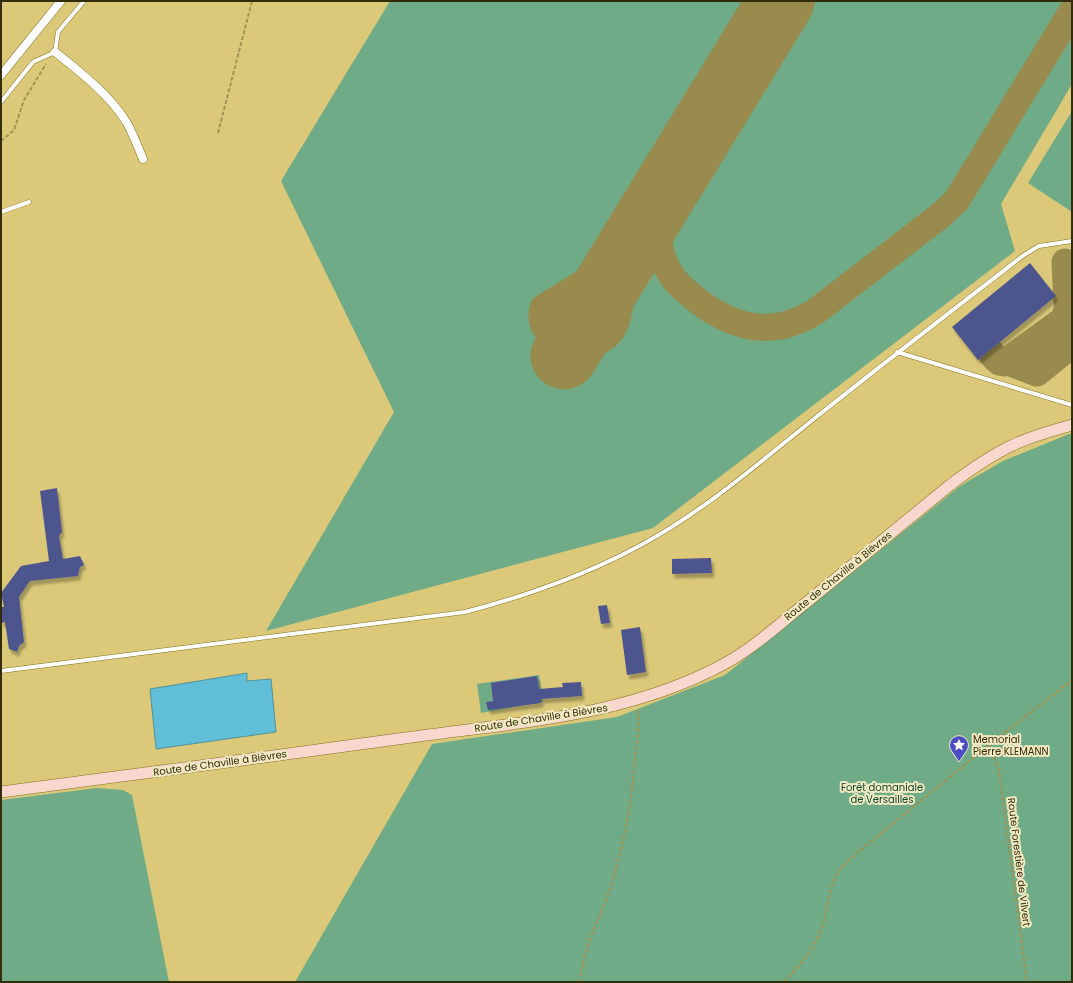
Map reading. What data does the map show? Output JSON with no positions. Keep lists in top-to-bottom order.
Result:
{
  "streets": {
    "main road": ["Route de Chaville à Bièvres"],
    "path": ["Route Forestière de Vilvert"]
  },
  "parks": ["Forêt domaniale de Versailles"],
  "places": {
    "place": ["Memorial Pierre KLEMANN"]
  }
}
